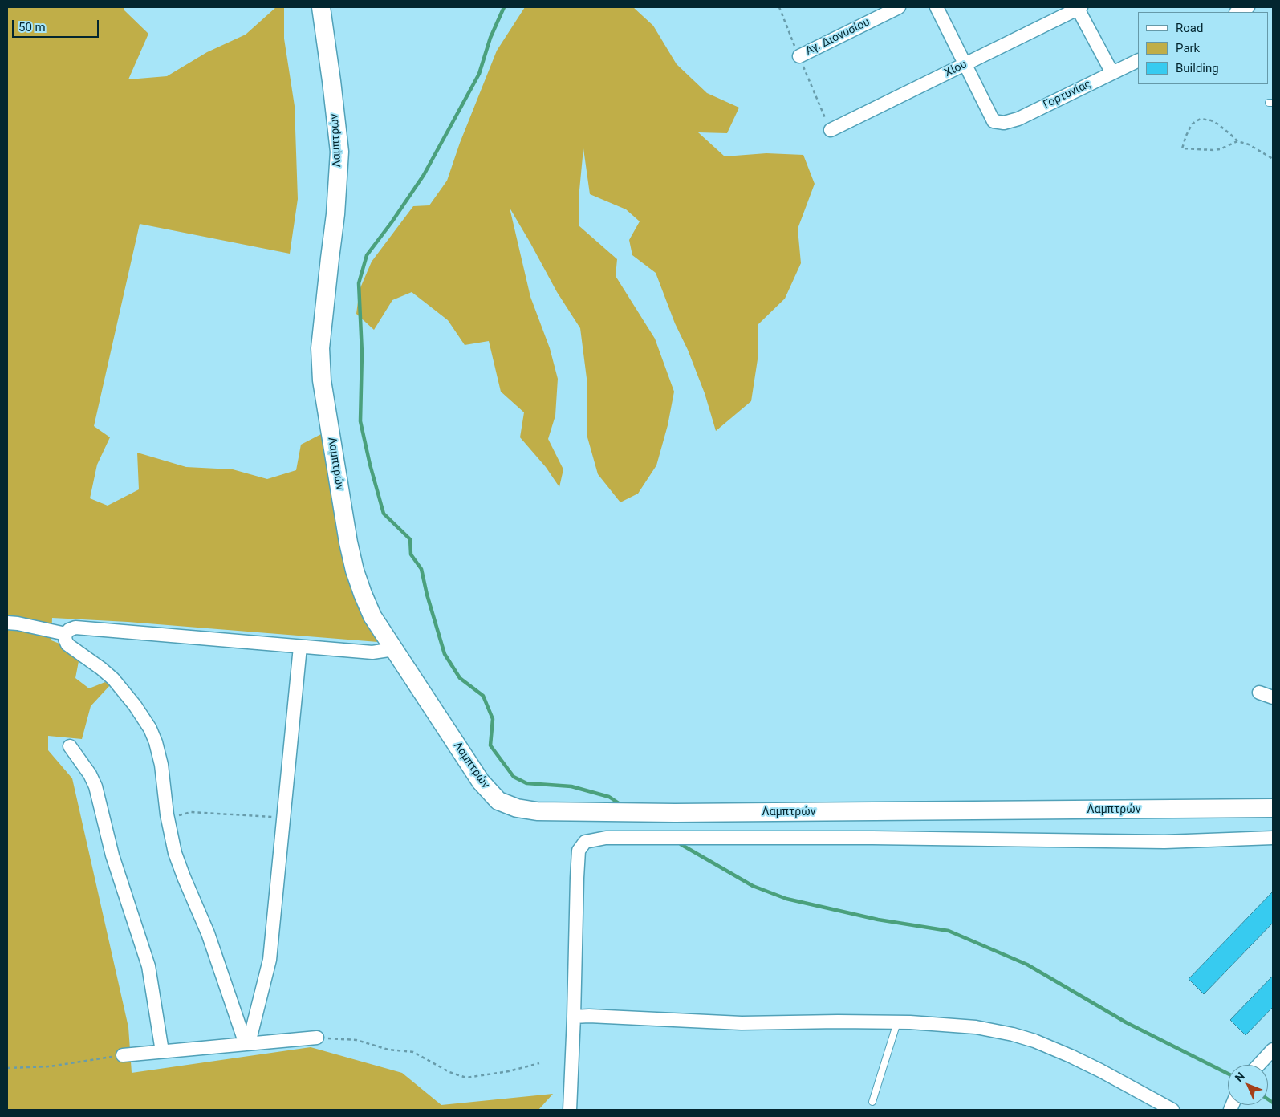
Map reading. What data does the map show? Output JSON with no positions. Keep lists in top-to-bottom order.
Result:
{
  "streets": {
    "street": [
      "Αγ. Διονυσίου",
      "Χίου",
      "Γορτυνίας",
      "Λαμπτρών"
    ]
  },
  "crossings": [
    ["Χίου", "Γορτυνίας"]
  ],
  "legend": ["Road", "Park", "Building"],
  "scale_bar": "50 m",
  "north": "top left"
}
